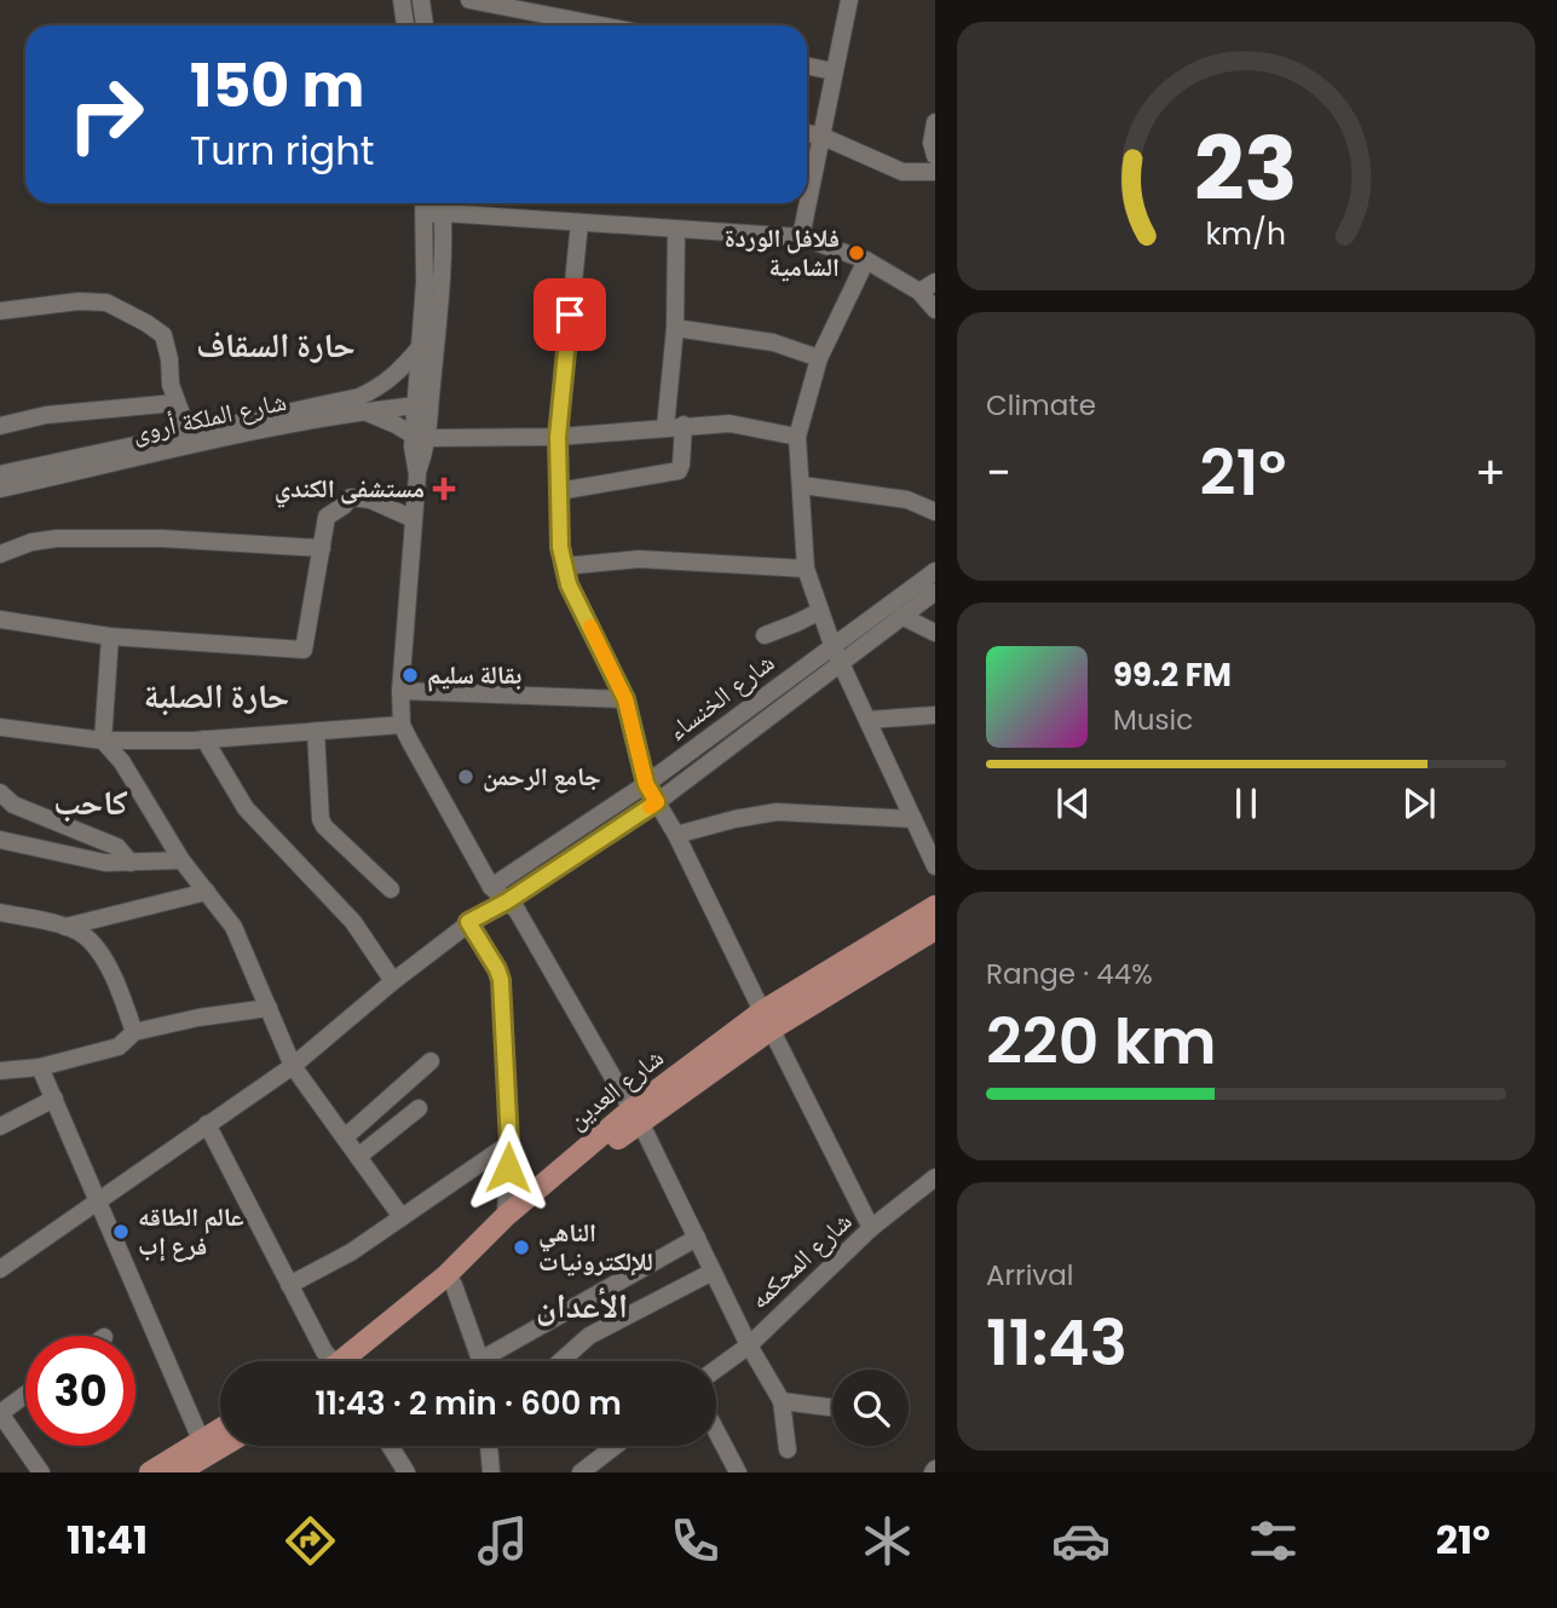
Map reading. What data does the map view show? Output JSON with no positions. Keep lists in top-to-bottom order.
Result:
{
  "streets": {
    "main road": ["شارع العدين"],
    "street": ["شارع الملكة أروى", "شارع الخنساء", "شارع المحكمه"]
  },
  "districts": [
    "حارة السقاف",
    "حارة الصلبة",
    "كاحب",
    "الأعدان"
  ],
  "places": {
    "other": [
      "فلافل الوردة الشامية",
      "بقالة سليم",
      "جامع الرحمن",
      "عالم الطاقه فرع إب",
      "الناهي للإلكترونيات"
    ],
    "health": ["مستشفى الكندي"]
  },
  "page": {
    "turn": ["150 m", "Turn right"],
    "tile": [
      "Climate",
      ["Range · 44%", "220 km"],
      ["Arrival", "11:43"]
    ],
    "heat": ["−", "21°", "+"],
    "song": ["99.2 FM", "Music"],
    "limit": "30",
    "trip": "11:43 · 2 min · 600 m",
    "tabs": ["11:41", "21°"],
    "gauge": ["23", "km/h"]
  }
}
